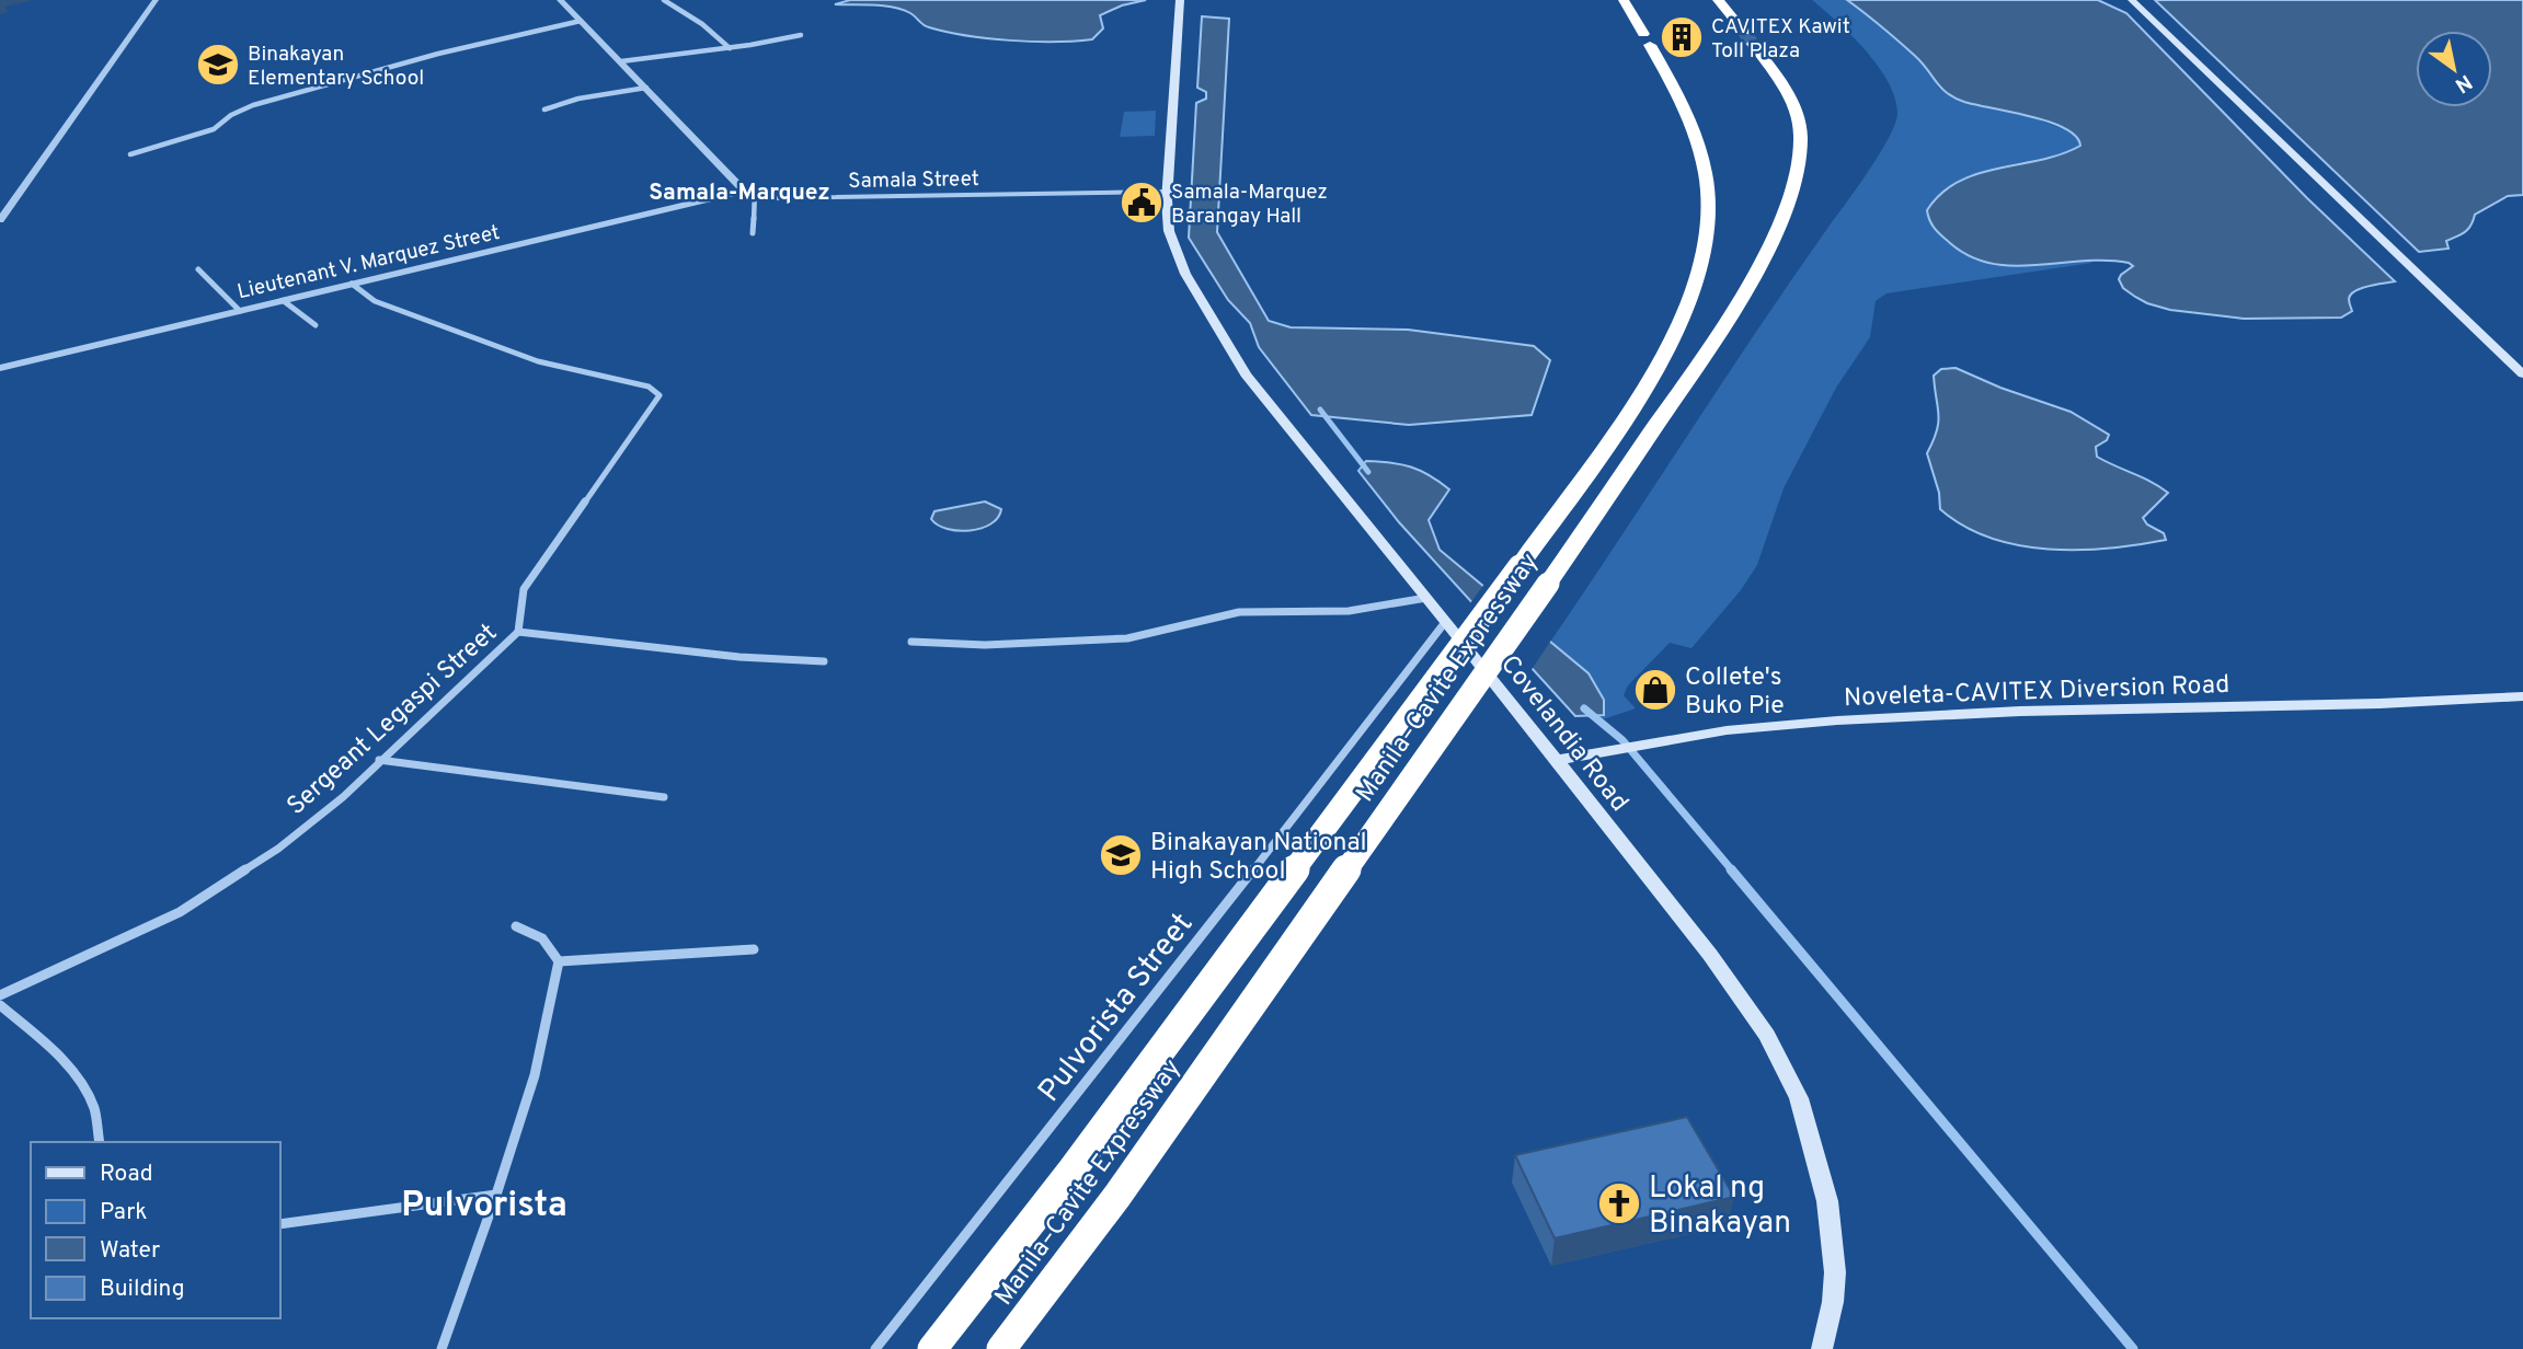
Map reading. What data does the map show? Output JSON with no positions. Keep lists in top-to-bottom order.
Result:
{
  "streets": {
    "highway": ["Manila–Cavite Expressway"],
    "main road": ["Noveleta-CAVITEX Diversion Road", "Covelandia Road"],
    "street": [
      "Samala Street",
      "Lieutenant V. Marquez Street",
      "Sergeant Legaspi Street",
      "Pulvorista Street"
    ]
  },
  "crossings": [
    ["Samala Street", "Lieutenant V. Marquez Street"],
    ["Samala Street", "Covelandia Road"],
    ["Lieutenant V. Marquez Street", "Sergeant Legaspi Street"],
    ["Noveleta-CAVITEX Diversion Road", "Covelandia Road"],
    ["Covelandia Road", "Pulvorista Street"]
  ],
  "districts": ["Samala-Marquez", "Pulvorista"],
  "places": {
    "building": ["CAVITEX Kawit Toll Plaza"],
    "school or university": ["Binakayan Elementary School", "Binakayan National High School"],
    "public building": ["Samala-Marquez Barangay Hall"],
    "shop": ["Collete's Buko Pie"],
    "church": ["Lokal ng Binakayan"]
  },
  "legend": [
    "Road",
    "Park",
    "Water",
    "Building"
  ],
  "north": "bottom right"
}
